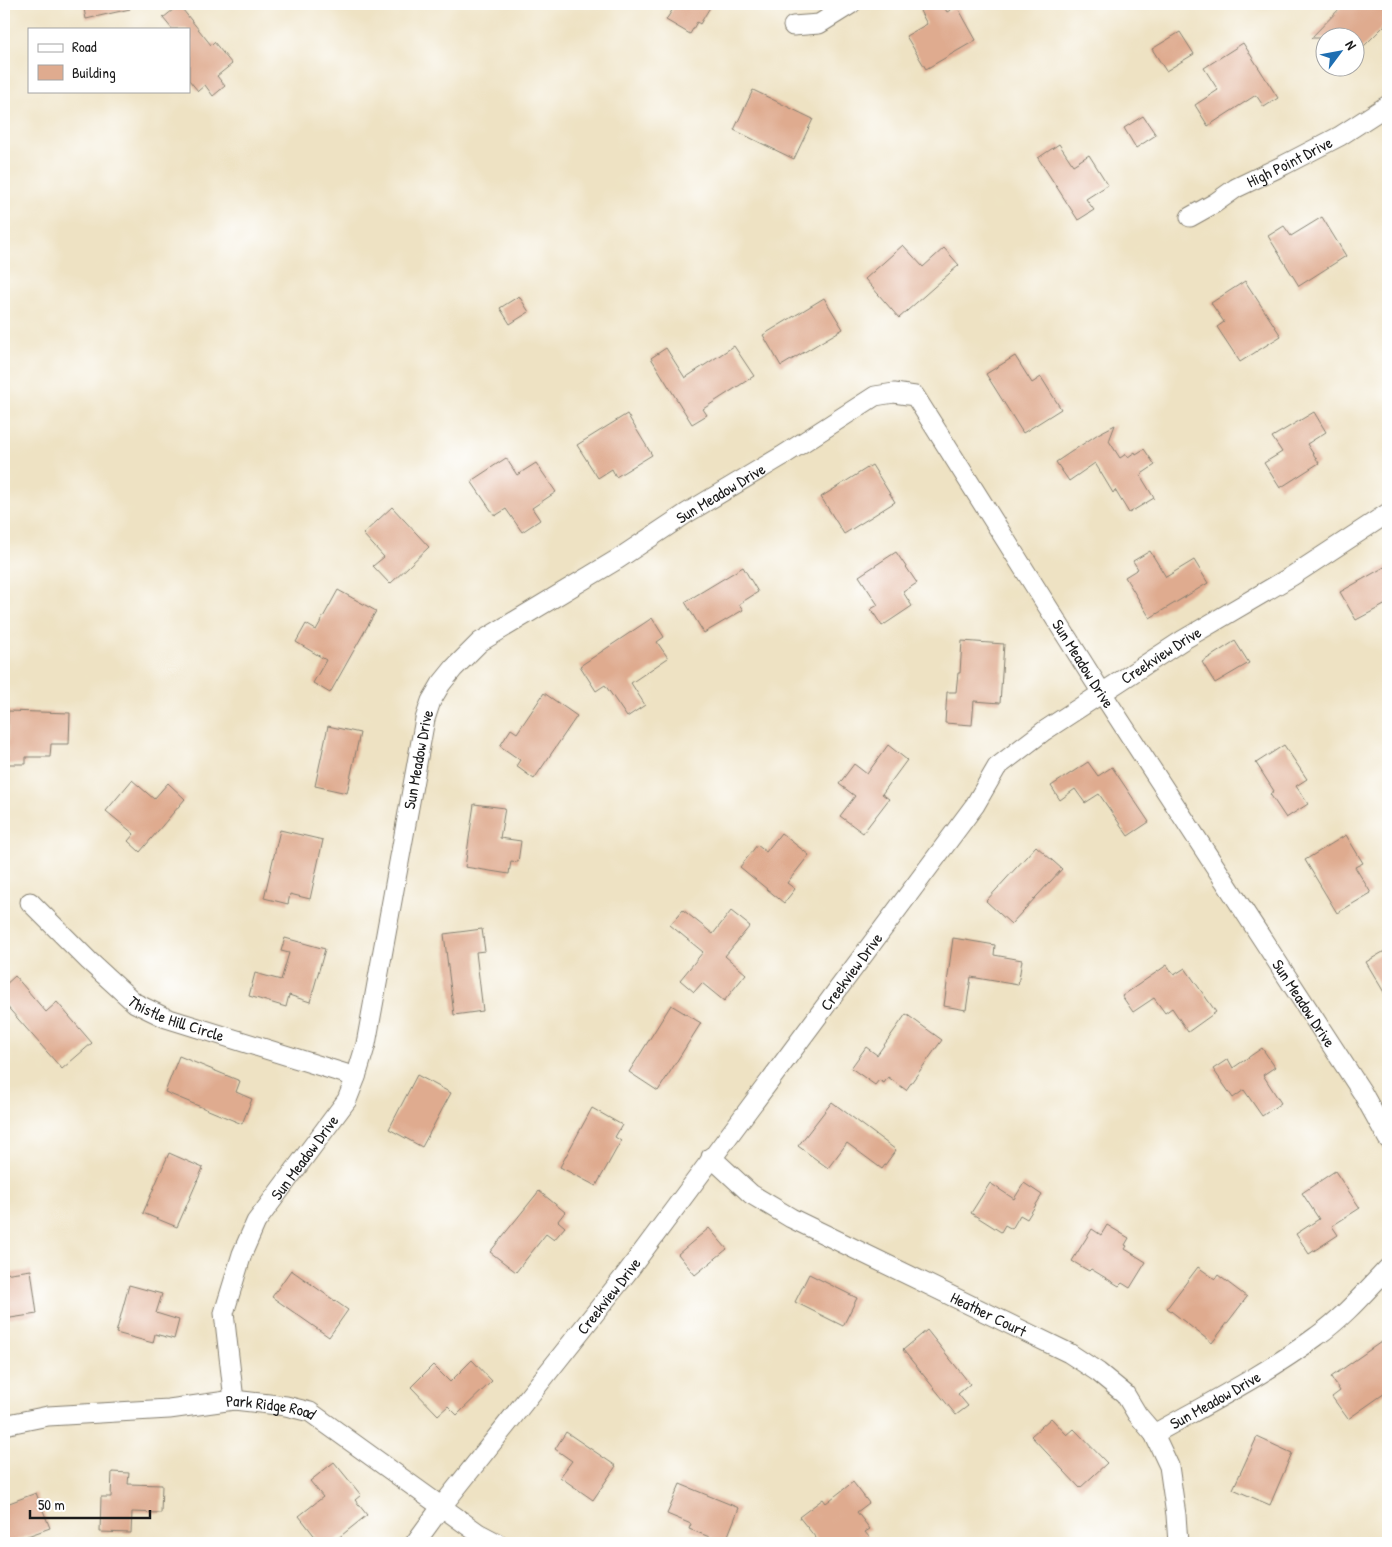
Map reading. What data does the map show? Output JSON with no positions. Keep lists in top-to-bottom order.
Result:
{
  "streets": {
    "street": [
      "High Point Drive",
      "Sun Meadow Drive",
      "Creekview Drive",
      "Thistle Hill Circle",
      "Heather Court",
      "Park Ridge Road"
    ]
  },
  "crossings": [
    ["Sun Meadow Drive", "Creekview Drive"],
    ["Sun Meadow Drive", "Thistle Hill Circle"],
    ["Sun Meadow Drive", "Heather Court"],
    ["Sun Meadow Drive", "Park Ridge Road"],
    ["Creekview Drive", "Heather Court"],
    ["Creekview Drive", "Park Ridge Road"]
  ],
  "legend": ["Road", "Building"],
  "scale_bar": "50 m",
  "north": "top right"
}
